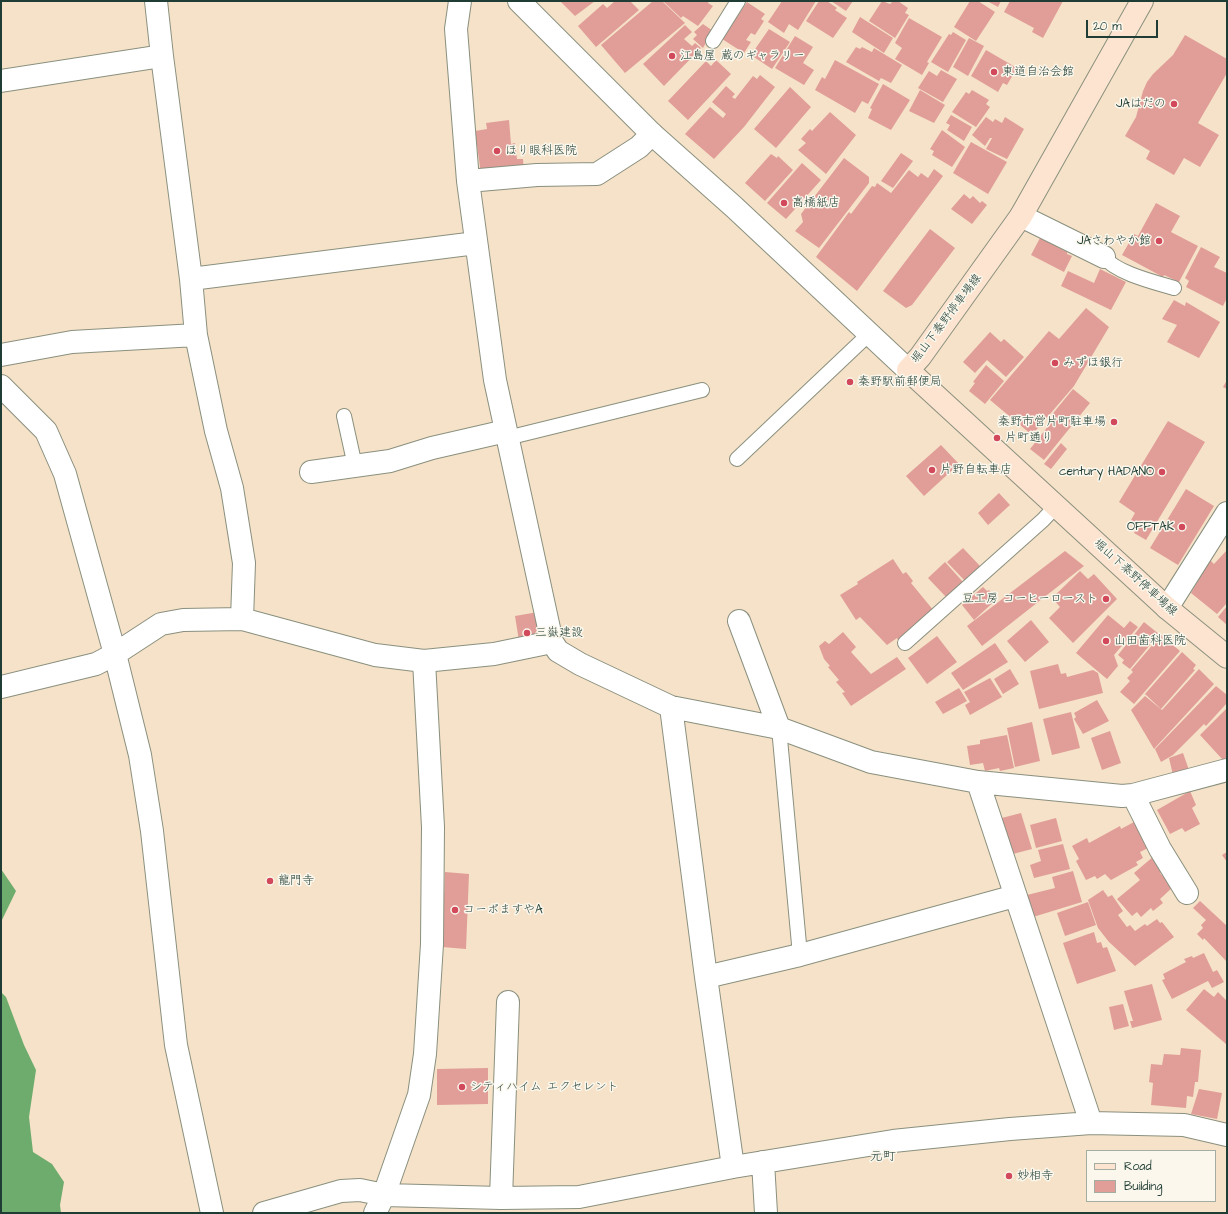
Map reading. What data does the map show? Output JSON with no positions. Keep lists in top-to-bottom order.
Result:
{
  "streets": {
    "main road": ["堀山下秦野停車場線"]
  },
  "districts": ["元町"],
  "places": [
    "江島屋 蔵のギャラリー",
    "東道自治会館",
    "JAはだの",
    "ほり眼科医院",
    "高橋紙店",
    "JAさわやか館",
    "みずほ銀行",
    "秦野駅前郵便局",
    "秦野市営片町駐車場",
    "片町通り",
    "片野自転車店",
    "century HADANO",
    "OFFTAK",
    "豆工房 コーヒーロースト",
    "三嶽建設",
    "山田歯科医院",
    "龍門寺",
    "コーポますやA",
    "シティハイム エクセレント",
    "妙相寺"
  ],
  "legend": ["Road", "Building"],
  "scale_bar": "20 m"
}
